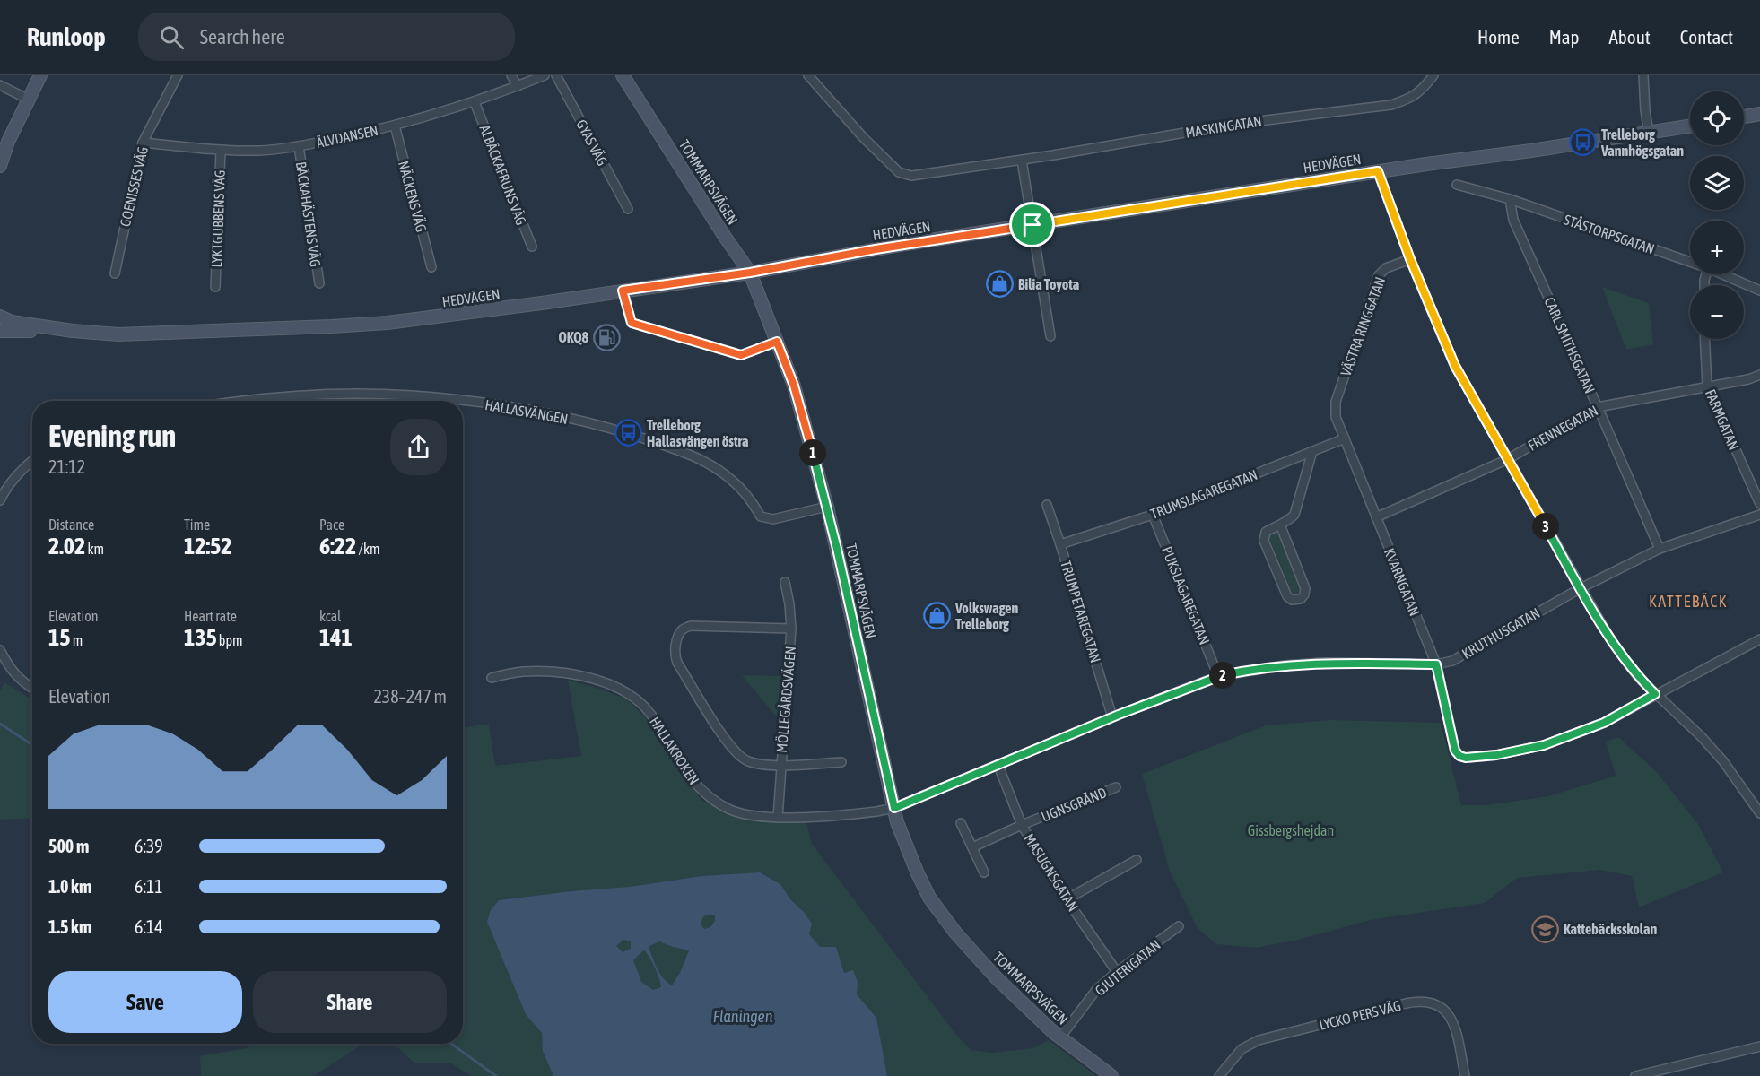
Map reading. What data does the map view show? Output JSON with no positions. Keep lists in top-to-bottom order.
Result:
{
  "streets": {
    "main road": ["HEDVÄGEN", "TOMMARPSVÄGEN"],
    "street": [
      "MASKINGATAN",
      "ÄLVDANSEN",
      "GYAS VÄG",
      "ALBÄCKAFRUNS VÄG",
      "GOENISSES VÄG",
      "NÄCKENS VÄG",
      "BÄCKAHÄSTENS VÄG",
      "LYKTGUBBENS VÄG",
      "STÅSTORPSGATAN",
      "VÄSTRA RINGGATAN",
      "CARL SMITHSGATAN",
      "HALLASVÄNGEN",
      "FARMGATAN",
      "FRENNEGATAN",
      "TRUMSLAGAREGATAN",
      "KVARNGATAN",
      "PUKSLAGAREGATAN",
      "TRUMPETAREGATAN",
      "KRUTHUSGATAN",
      "MÖLLEGÅRDSVÄGEN",
      "HALLAKROKEN",
      "UGNSGRÄND",
      "MASUGNSGATAN",
      "GJUTERIGATAN",
      "LYCKO PERS VÄG"
    ]
  },
  "crossings": [
    ["ÄLVDANSEN", "ALBÄCKAFRUNS VÄG"],
    ["ÄLVDANSEN", "GOENISSES VÄG"],
    ["ÄLVDANSEN", "NÄCKENS VÄG"],
    ["ÄLVDANSEN", "BÄCKAHÄSTENS VÄG"],
    ["ÄLVDANSEN", "LYKTGUBBENS VÄG"],
    ["HEDVÄGEN", "TOMMARPSVÄGEN"],
    ["TOMMARPSVÄGEN", "HALLASVÄNGEN"],
    ["TOMMARPSVÄGEN", "KRUTHUSGATAN"],
    ["TOMMARPSVÄGEN", "HALLAKROKEN"],
    ["TOMMARPSVÄGEN", "GJUTERIGATAN"],
    ["STÅSTORPSGATAN", "CARL SMITHSGATAN"],
    ["VÄSTRA RINGGATAN", "KVARNGATAN"],
    ["CARL SMITHSGATAN", "FRENNEGATAN"],
    ["CARL SMITHSGATAN", "KRUTHUSGATAN"],
    ["FARMGATAN", "FRENNEGATAN"],
    ["FRENNEGATAN", "KVARNGATAN"],
    ["TRUMSLAGAREGATAN", "KVARNGATAN"],
    ["TRUMSLAGAREGATAN", "PUKSLAGAREGATAN"],
    ["TRUMSLAGAREGATAN", "TRUMPETAREGATAN"],
    ["KVARNGATAN", "KRUTHUSGATAN"],
    ["PUKSLAGAREGATAN", "KRUTHUSGATAN"],
    ["TRUMPETAREGATAN", "KRUTHUSGATAN"],
    ["KRUTHUSGATAN", "HALLAKROKEN"],
    ["KRUTHUSGATAN", "MASUGNSGATAN"],
    ["MÖLLEGÅRDSVÄGEN", "HALLAKROKEN"],
    ["UGNSGRÄND", "MASUGNSGATAN"],
    ["MASUGNSGATAN", "GJUTERIGATAN"]
  ],
  "districts": ["KATTEBÄCK"],
  "water": ["Flaningen"],
  "parks": ["Gissbergshejdan"],
  "places": {
    "bus stop": ["Trelleborg Vannhögsgatan", "Trelleborg Hallasvängen östra"],
    "shop": ["Bilia Toyota", "Volkswagen Trelleborg"],
    "fuel station": ["OKQ8"],
    "school or university": ["Kattebäcksskolan"]
  },
  "page": {
    "header": "Runloop",
    "search": "Search here",
    "nav": [
      "Home",
      "Map",
      "About",
      "Contact"
    ],
    "map_buttons": ["+", "−"],
    "heading": ["Evening run", "21:12"],
    "pins": ["1", "3", "2"],
    "stats": [
      ["Distance", "2.02 km"],
      ["Time", "12:52"],
      ["Pace", "6:22 /km"],
      ["Elevation", "15 m"],
      ["Heart rate", "135 bpm"],
      ["kcal", "141"]
    ],
    "chart": ["Elevation", "238–247 m"],
    "list": [
      {
        "name": "500 m",
        "note": "6:39"
      },
      {
        "name": "1.0 km",
        "note": "6:11"
      },
      {
        "name": "1.5 km",
        "note": "6:14"
      }
    ],
    "buttons": ["Save", "Share"]
  }
}
